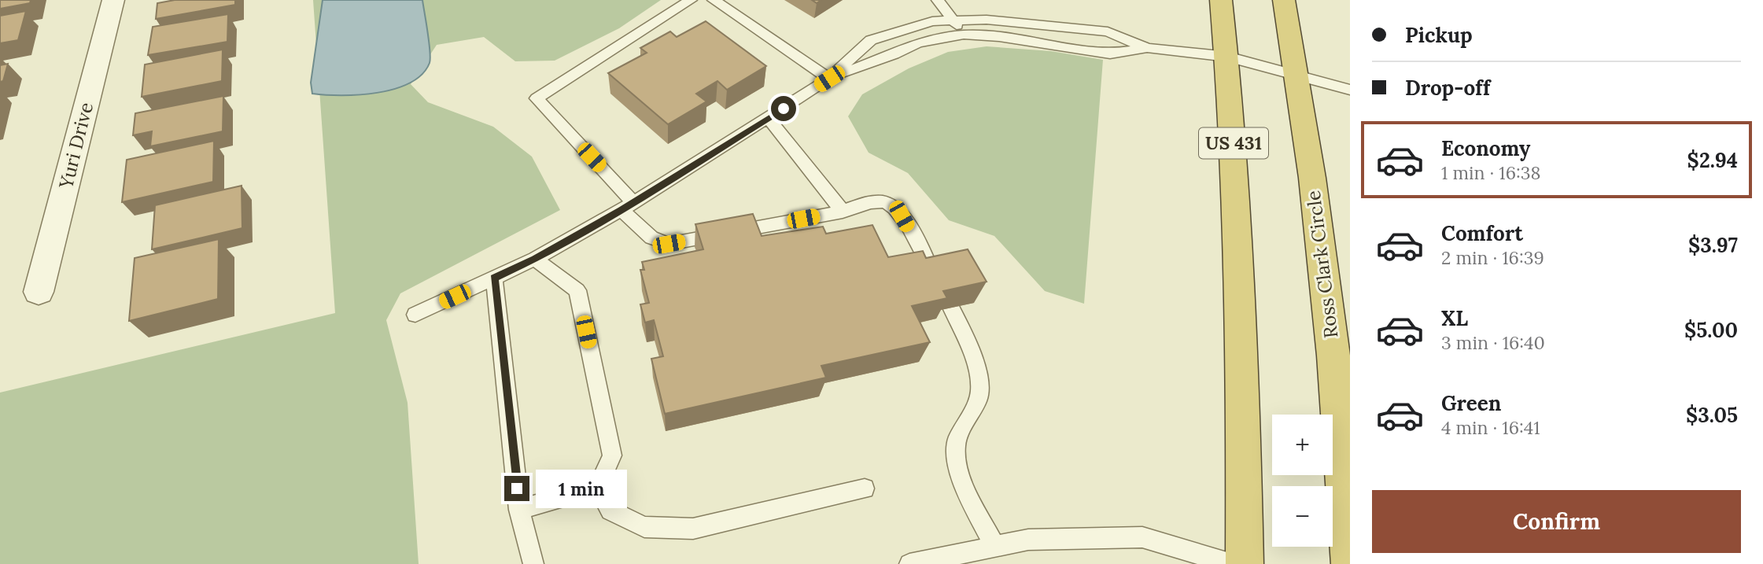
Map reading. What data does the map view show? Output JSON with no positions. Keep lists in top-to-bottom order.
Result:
{
  "streets": {
    "highway": ["US 431", "Ross Clark Circle"],
    "street": ["Yuri Drive"]
  },
  "page": {
    "banner": ["Pickup", "Drop-off"],
    "list": [
      {
        "name": "Economy",
        "note": "1 min · 16:38",
        "value": "$2.94"
      },
      {
        "name": "Comfort",
        "note": "2 min · 16:39",
        "value": "$3.97"
      },
      {
        "name": "XL",
        "note": "3 min · 16:40",
        "value": "$5.00"
      },
      {
        "name": "Green",
        "note": "4 min · 16:41",
        "value": "$3.05"
      }
    ],
    "map_buttons": ["+", "−"],
    "bubble": "1 min",
    "buttons": "Confirm"
  }
}
